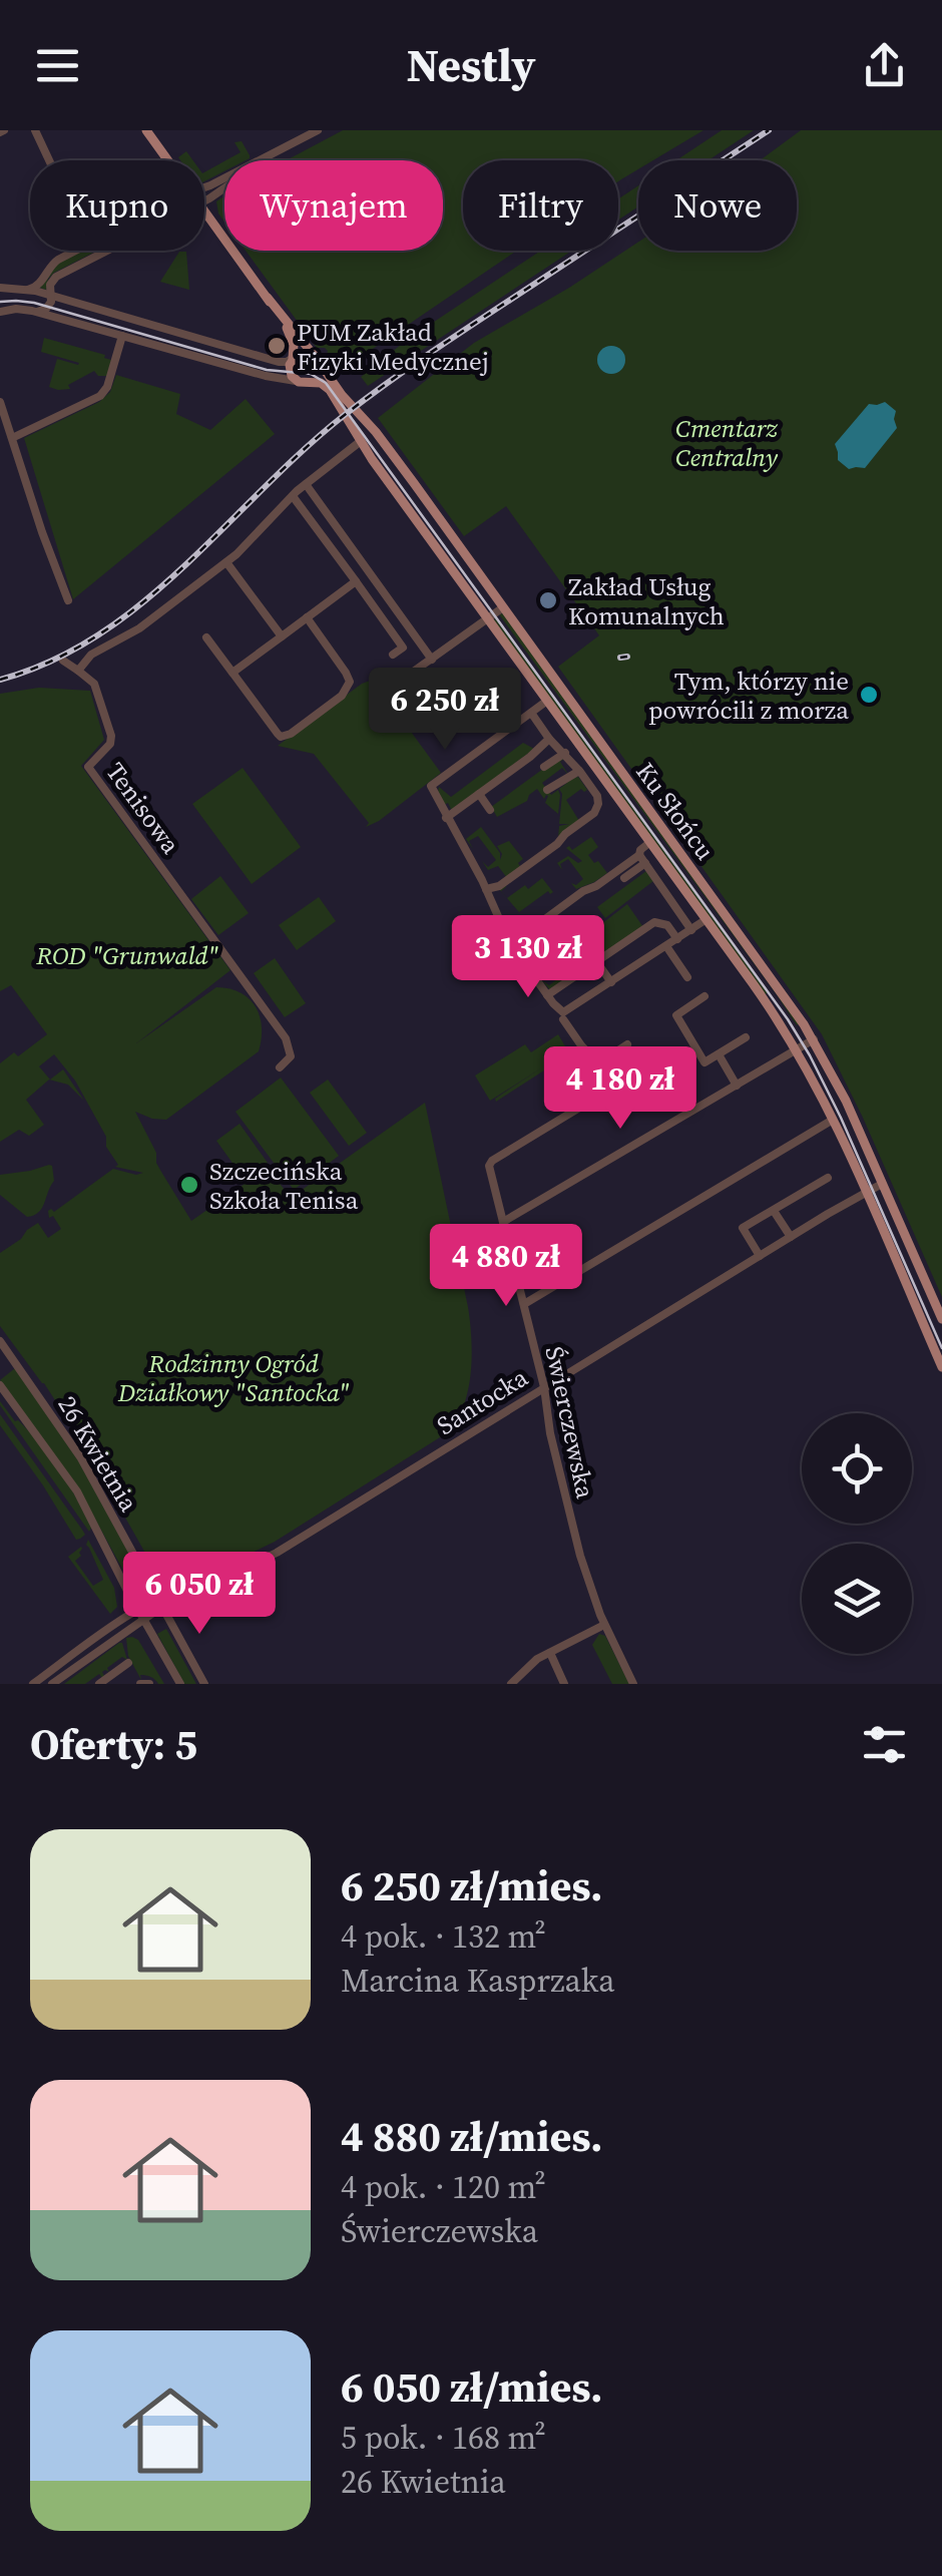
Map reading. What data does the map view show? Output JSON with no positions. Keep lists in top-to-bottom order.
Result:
{
  "streets": {
    "main road": ["Ku Słońcu"],
    "street": [
      "Tenisowa",
      "Santocka",
      "Świerczewska",
      "26 Kwietnia"
    ]
  },
  "crossings": [
    ["Ku Słońcu", "Santocka"],
    ["Santocka", "Świerczewska"],
    ["Santocka", "26 Kwietnia"]
  ],
  "parks": ["Cmentarz Centralny", "ROD \"Grunwald\"", "Rodzinny Ogród Działkowy \"Santocka\""],
  "places": [
    "PUM Zakład Fizyki Medycznej",
    "Zakład Usług Komunalnych",
    "Tym, którzy nie powrócili z morza",
    "Szczecińska Szkoła Tenisa"
  ],
  "page": {
    "header": "Nestly",
    "chip": [
      "Kupno",
      "Wynajem",
      "Filtry",
      "Nowe"
    ],
    "price": [
      "6 250 zł",
      "3 130 zł",
      "4 180 zł",
      "4 880 zł",
      "6 050 zł"
    ],
    "heading": "Oferty: 5",
    "list": [
      {
        "name": "6 250 zł/mies.",
        "note": "4 pok. · 132 m² · Marcina Kasprzaka"
      },
      {
        "name": "4 880 zł/mies.",
        "note": "4 pok. · 120 m² · Świerczewska"
      },
      {
        "name": "6 050 zł/mies.",
        "note": "5 pok. · 168 m² · 26 Kwietnia"
      }
    ]
  }
}
